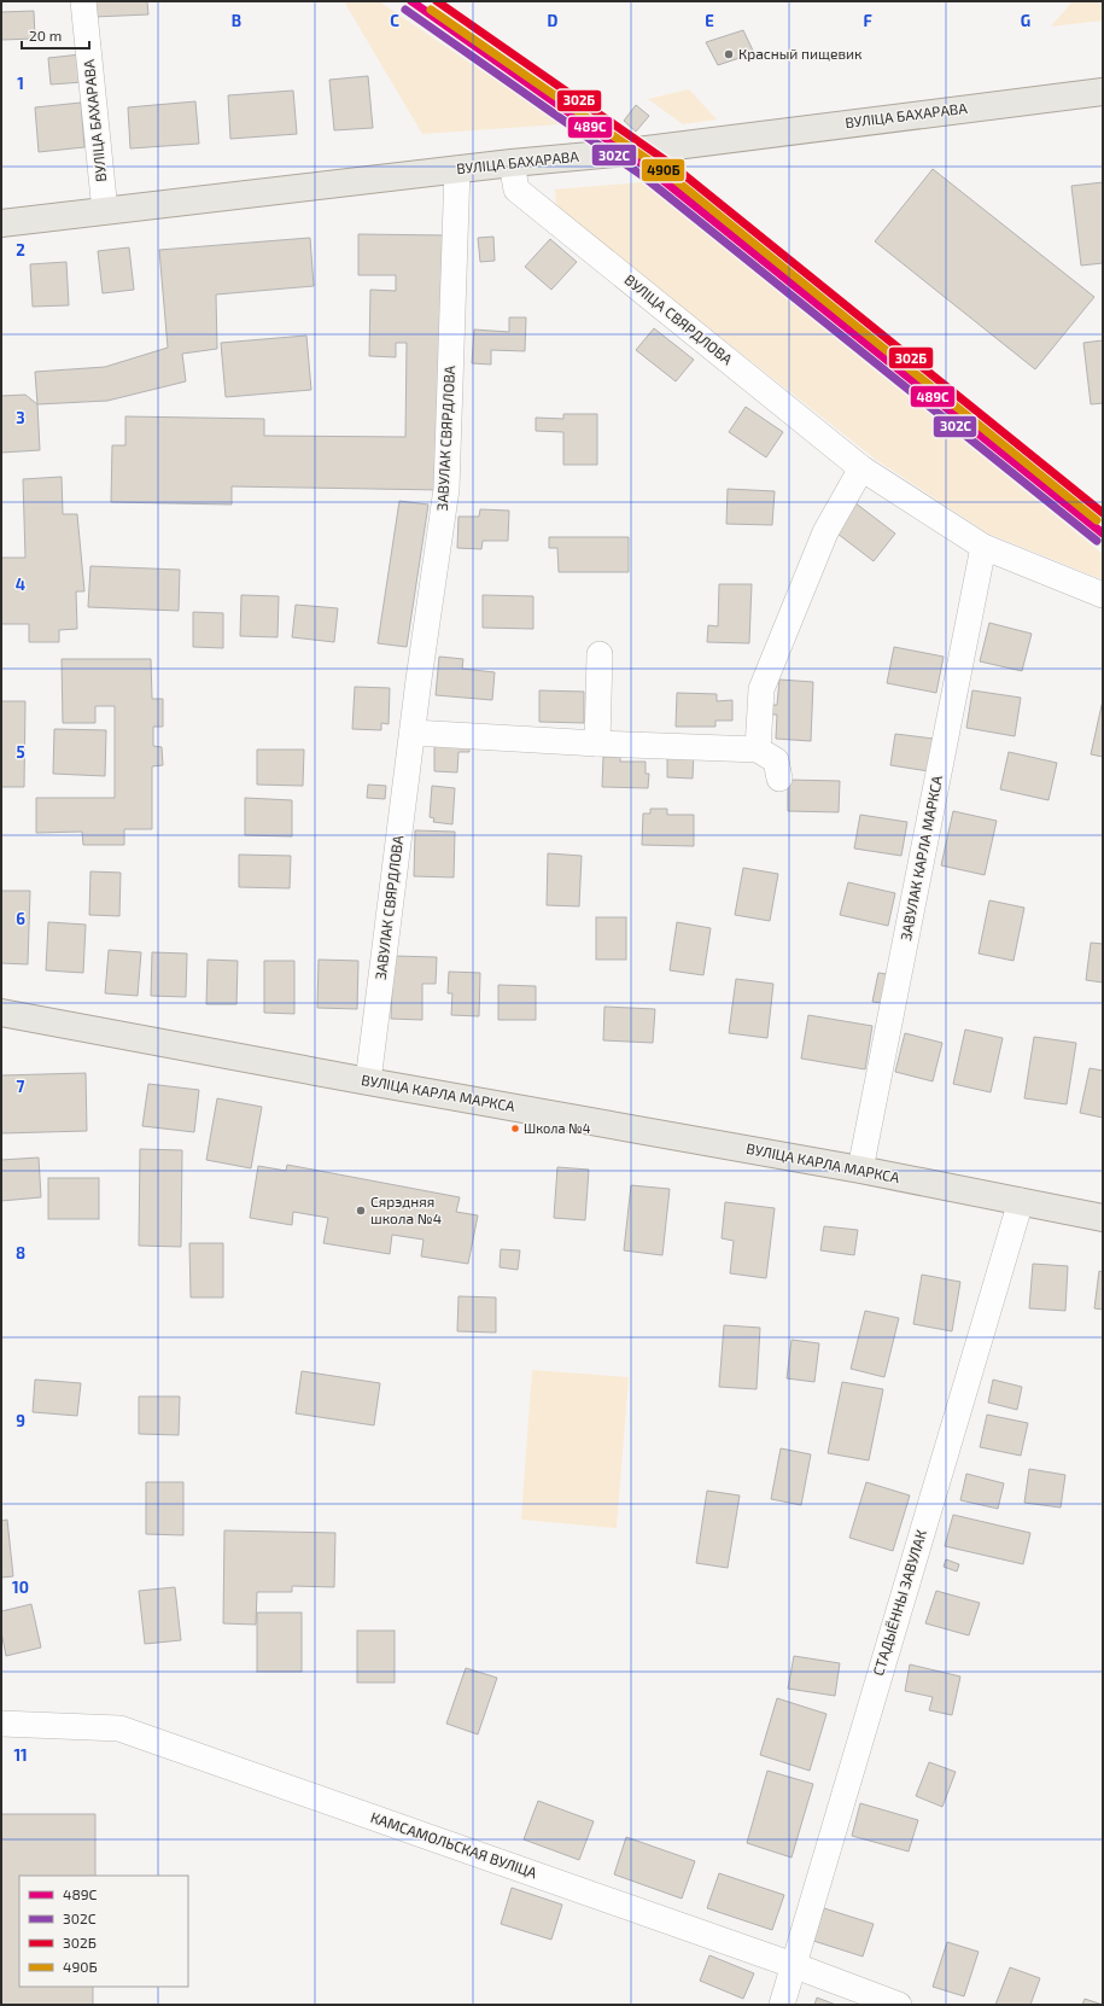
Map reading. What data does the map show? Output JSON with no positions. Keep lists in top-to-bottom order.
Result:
{
  "streets": {
    "main road": ["ВУЛІЦА БАХАРАВА", "ВУЛІЦА КАРЛА МАРКСА"],
    "street": [
      "ВУЛІЦА СВЯРДЛОВА",
      "ЗАВУЛАК СВЯРДЛОВА",
      "ЗАВУЛАК КАРЛА МАРКСА",
      "СТАДЫЁННЫ ЗАВУЛАК",
      "КАМСАМОЛЬСКАЯ ВУЛІЦА"
    ]
  },
  "crossings": [
    ["ВУЛІЦА БАХАРАВА", "ВУЛІЦА СВЯРДЛОВА"],
    ["ВУЛІЦА БАХАРАВА", "ЗАВУЛАК СВЯРДЛОВА"],
    ["ВУЛІЦА СВЯРДЛОВА", "ЗАВУЛАК КАРЛА МАРКСА"],
    ["ЗАВУЛАК СВЯРДЛОВА", "ВУЛІЦА КАРЛА МАРКСА"],
    ["ЗАВУЛАК КАРЛА МАРКСА", "ВУЛІЦА КАРЛА МАРКСА"],
    ["ВУЛІЦА КАРЛА МАРКСА", "СТАДЫЁННЫ ЗАВУЛАК"],
    ["СТАДЫЁННЫ ЗАВУЛАК", "КАМСАМОЛЬСКАЯ ВУЛІЦА"]
  ],
  "places": ["Красный пищевик", "Школа №4", "Сярэдняя школа №4"],
  "lines": [
    "transit line 489С",
    "transit line 302Б",
    "transit line 302С",
    "transit line 490Б"
  ],
  "legend": [
    "489С",
    "302С",
    "302Б",
    "490Б"
  ],
  "scale_bar": "20 m",
  "grid": {
    "columns": [
      "B",
      "C",
      "D",
      "E",
      "F",
      "G"
    ],
    "rows": [
      "1",
      "2",
      "3",
      "4",
      "5",
      "6",
      "7",
      "8",
      "9",
      "10",
      "11"
    ]
  }
}
